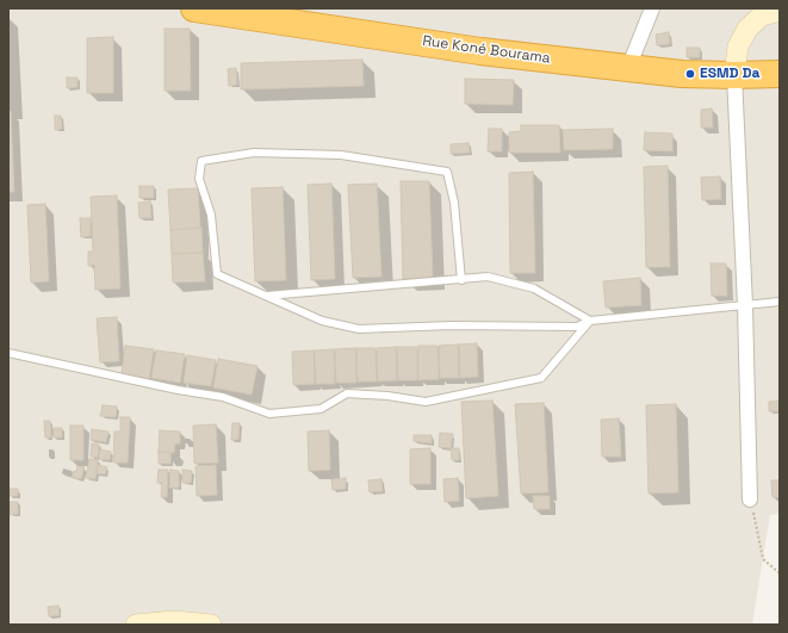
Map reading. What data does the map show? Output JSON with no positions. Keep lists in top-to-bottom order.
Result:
{
  "streets": {
    "highway": ["Rue Koné Bourama"]
  },
  "places": ["ESMD Da"]
}
